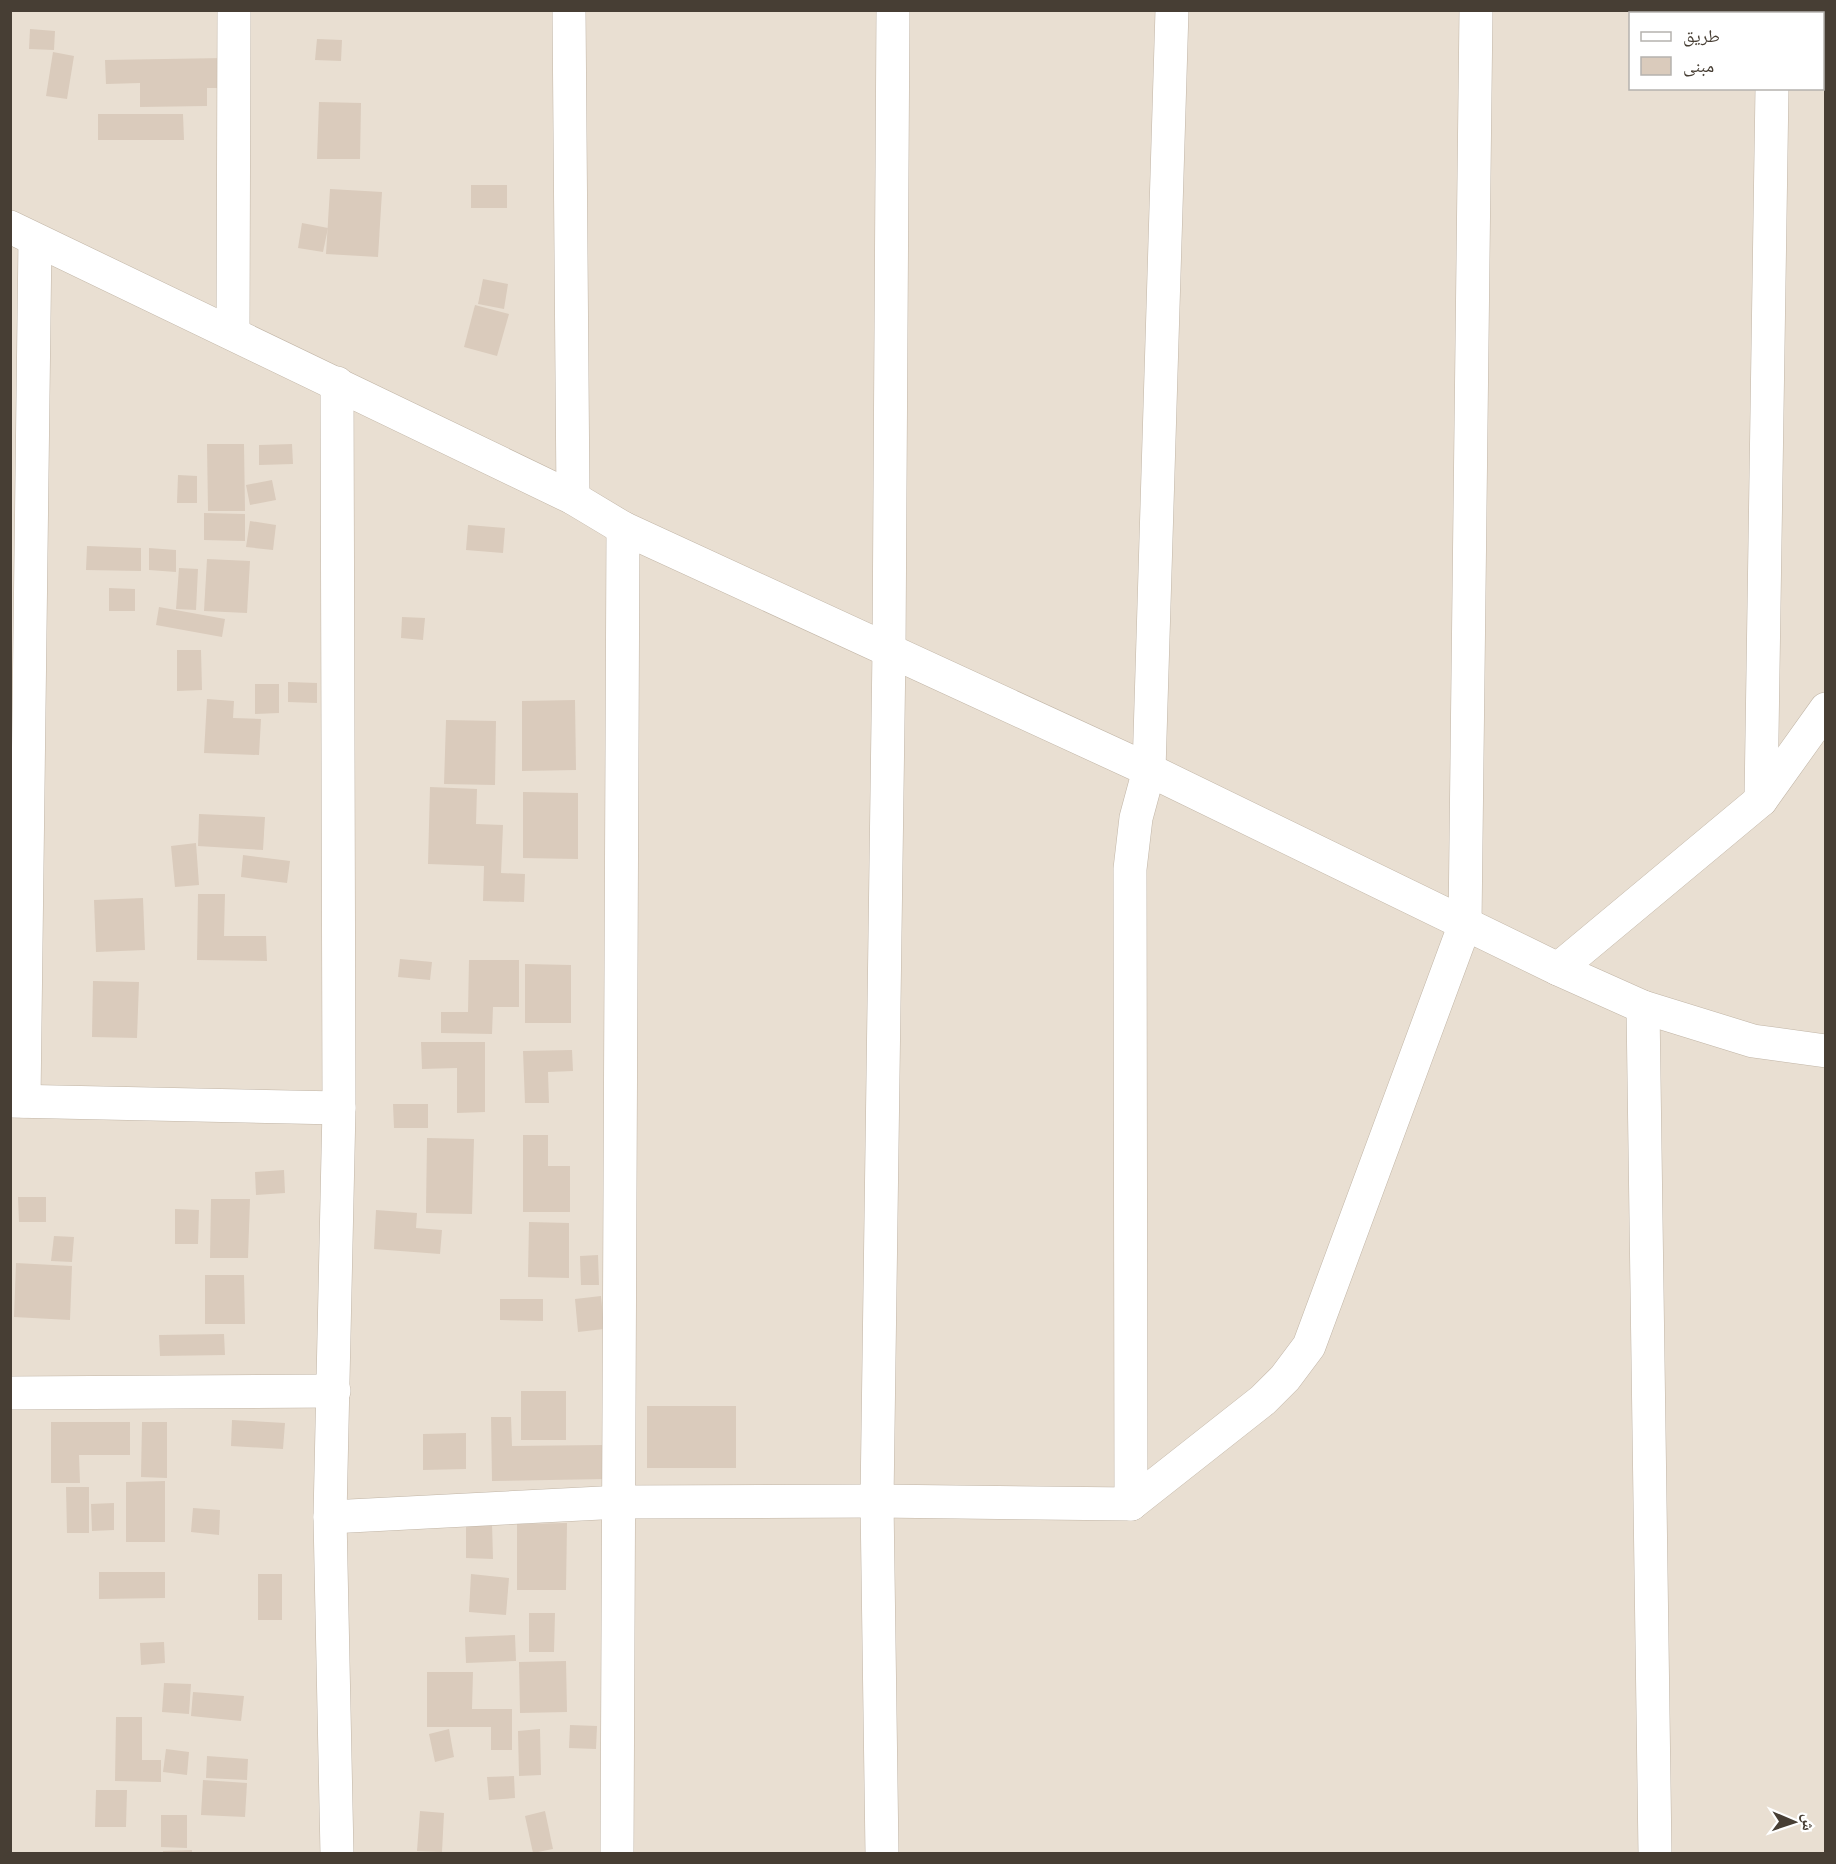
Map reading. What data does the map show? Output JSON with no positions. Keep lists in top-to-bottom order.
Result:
{
  "legend": ["طريق", "مبنى"],
  "north": "right"
}
